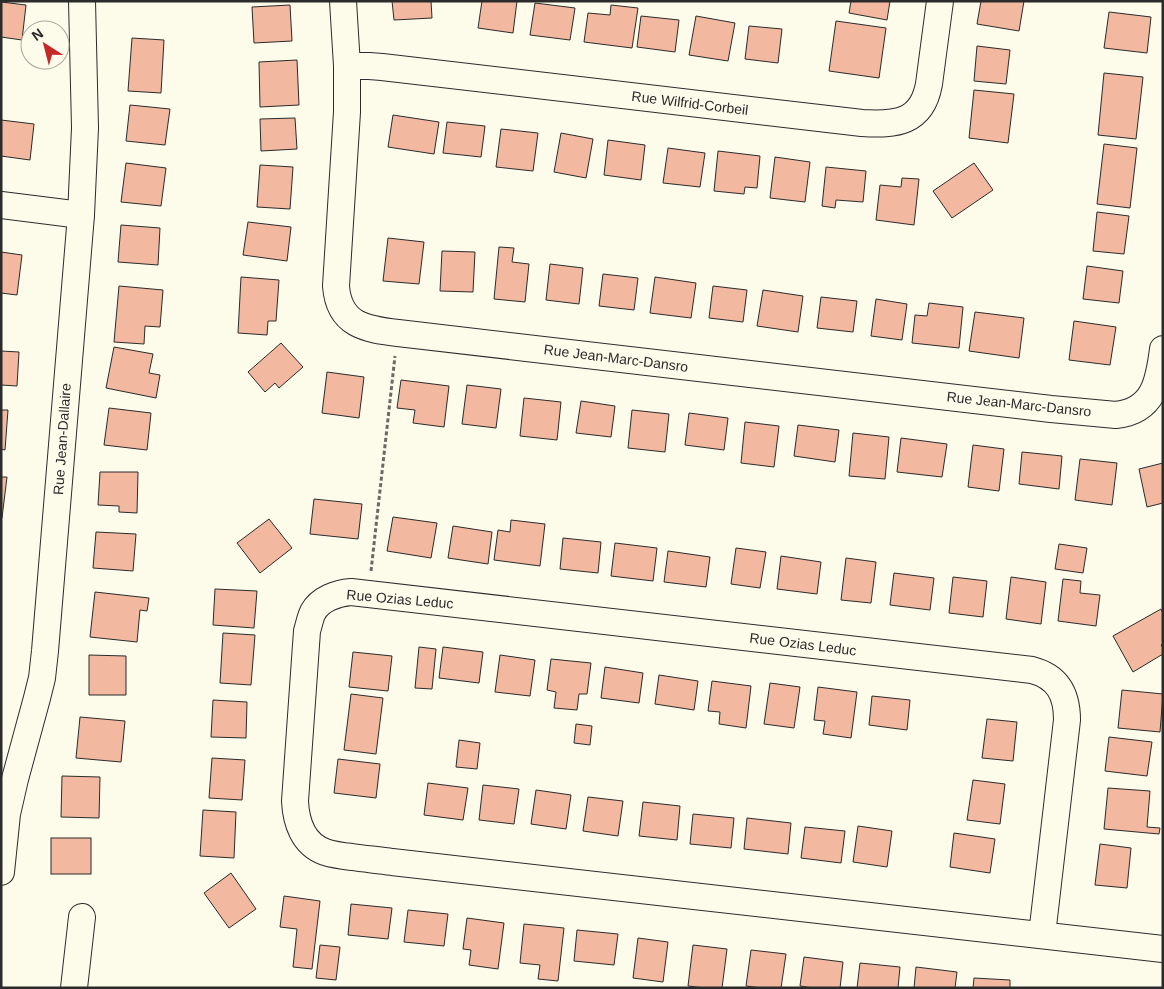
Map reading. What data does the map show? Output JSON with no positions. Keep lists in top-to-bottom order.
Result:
{
  "streets": {
    "street": [
      "Rue Wilfrid-Corbeil",
      "Rue Jean-Marc-Dansro",
      "Rue Jean-Dallaire",
      "Rue Ozias Leduc"
    ]
  },
  "crossings": [
    ["Rue Wilfrid-Corbeil", "Rue Jean-Marc-Dansro"]
  ],
  "north": "top left"
}
